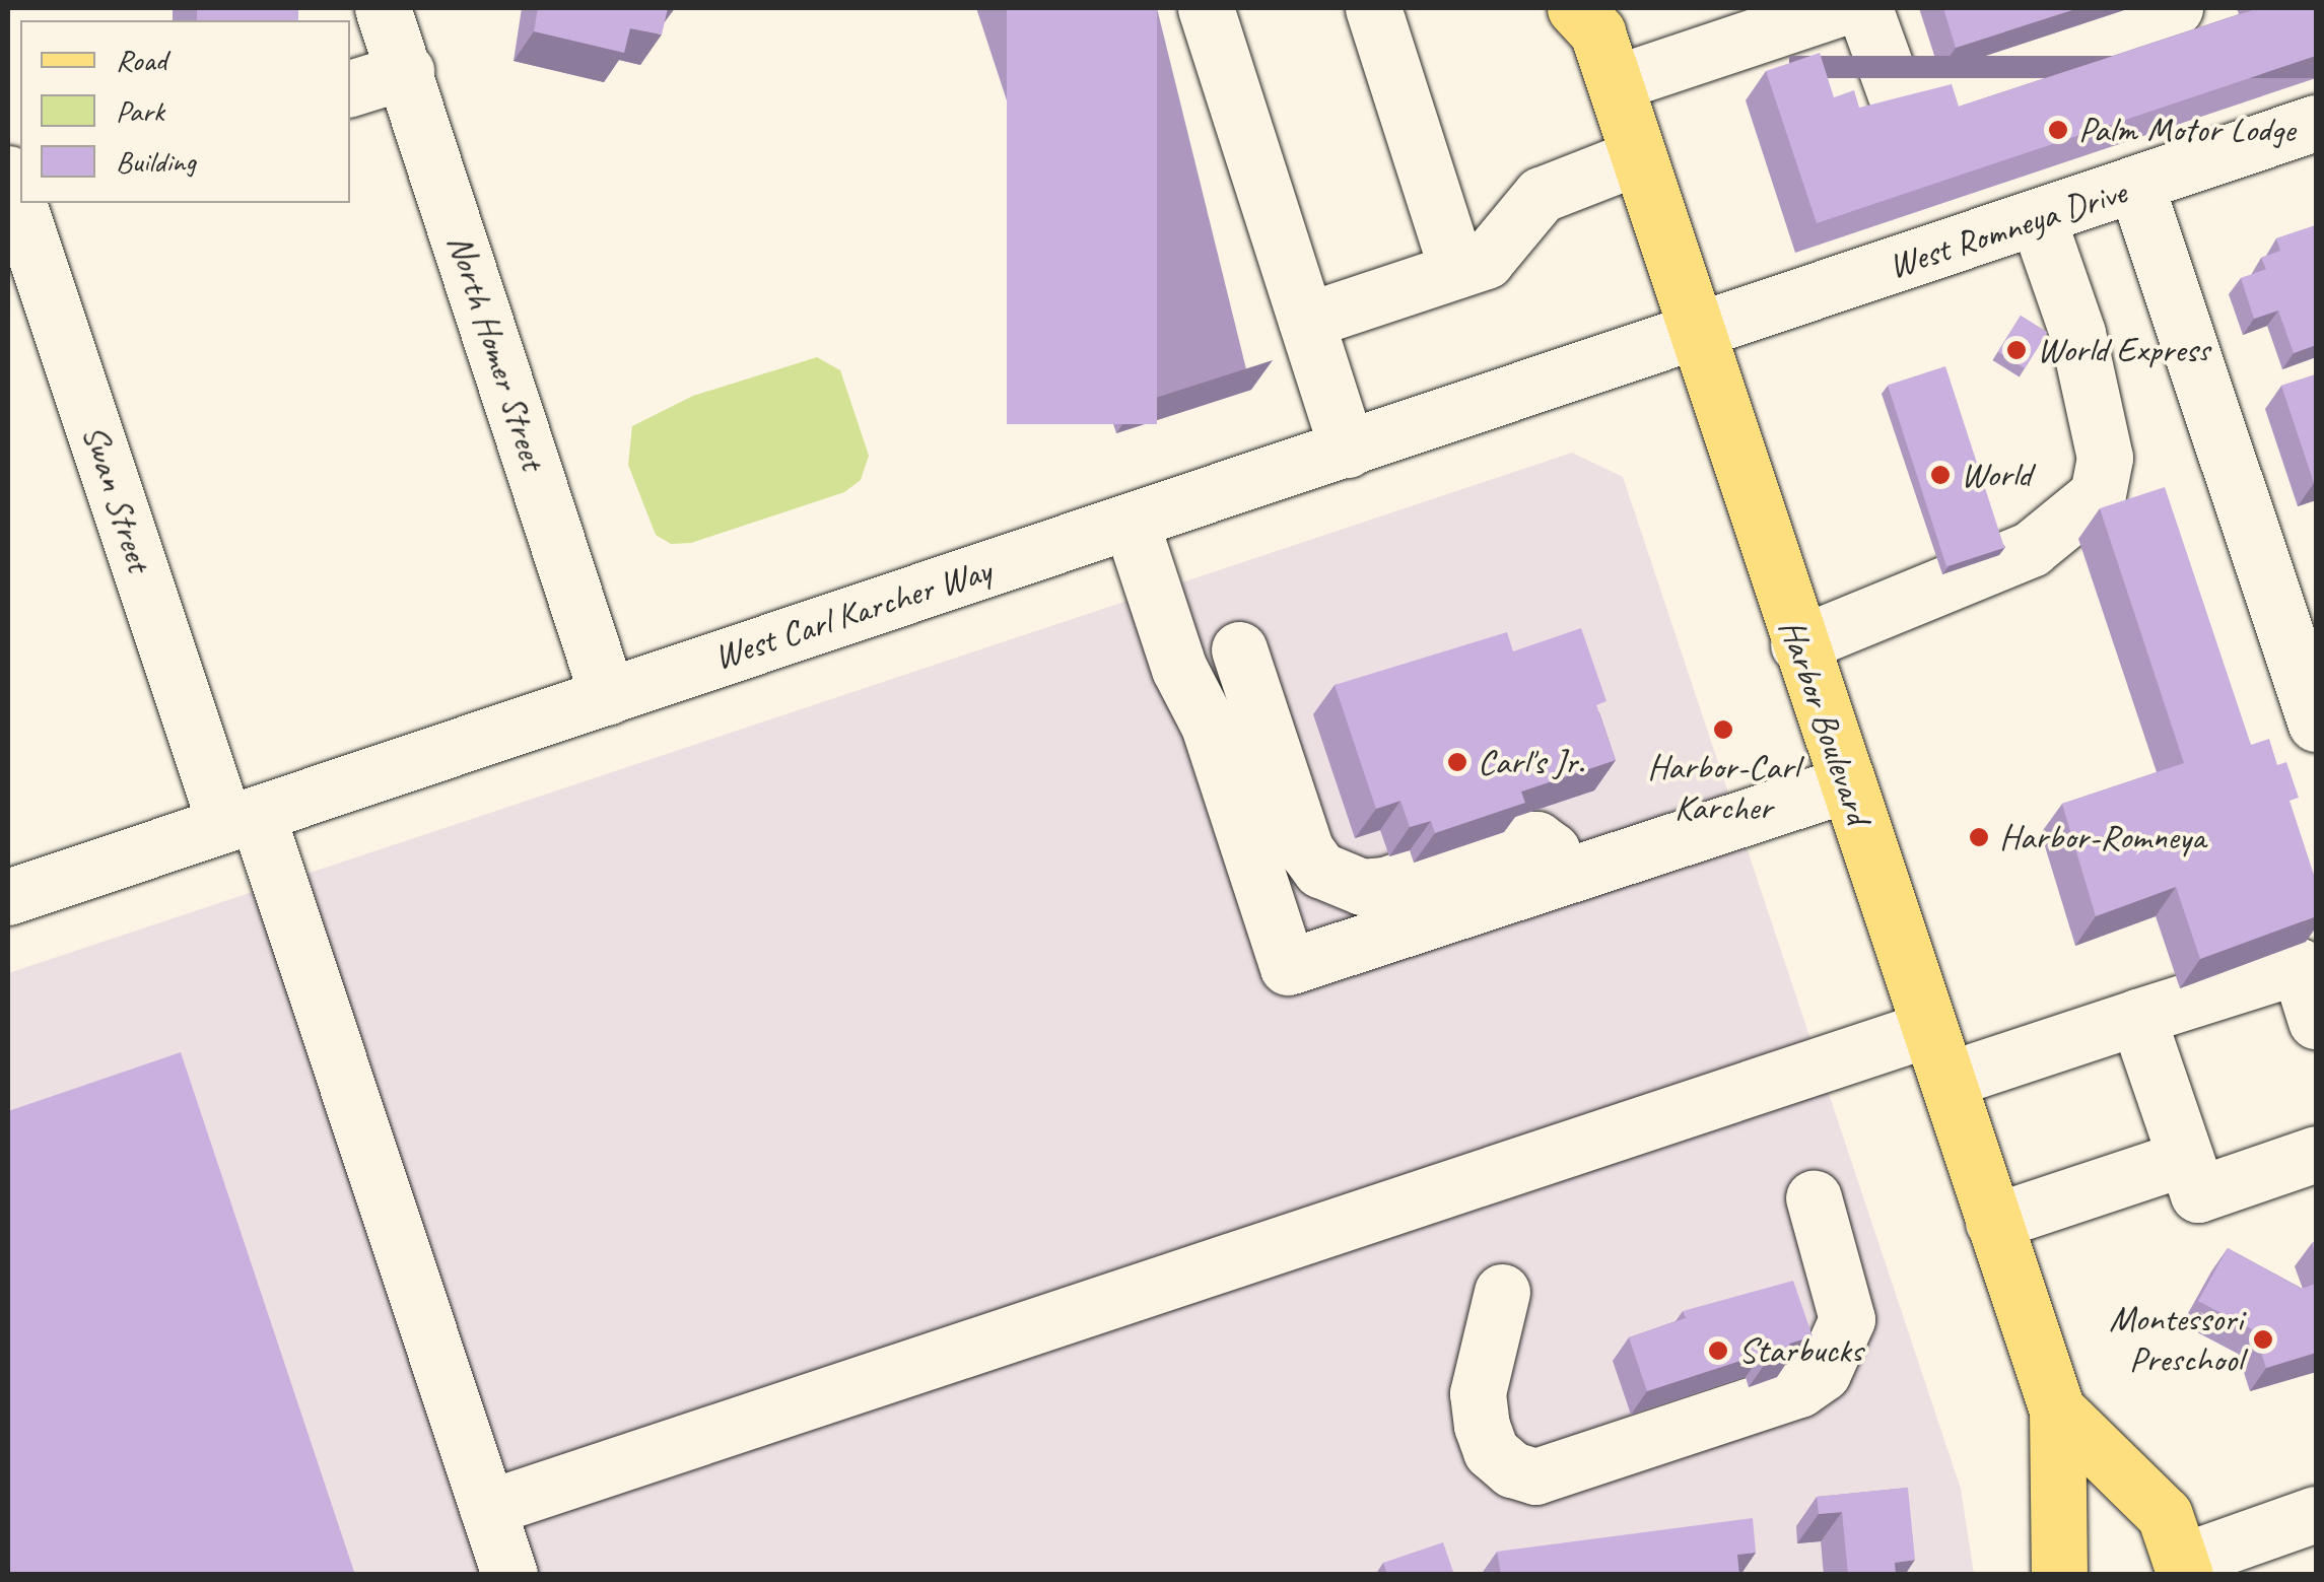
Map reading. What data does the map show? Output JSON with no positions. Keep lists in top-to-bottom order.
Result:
{
  "streets": {
    "main road": ["Harbor Boulevard"],
    "street": [
      "West Romneya Drive",
      "North Homer Street",
      "Swan Street",
      "West Carl Karcher Way"
    ]
  },
  "crossings": [
    ["West Romneya Drive", "West Carl Karcher Way"],
    ["West Romneya Drive", "Harbor Boulevard"],
    ["North Homer Street", "West Carl Karcher Way"],
    ["Swan Street", "West Carl Karcher Way"],
    ["West Carl Karcher Way", "Harbor Boulevard"]
  ],
  "places": [
    "Palm Motor Lodge",
    "World Express",
    "World",
    "Harbor-Carl Karcher",
    "Carl's Jr.",
    "Harbor-Romneya",
    "Montessori Preschool",
    "Starbucks"
  ],
  "legend": ["Road", "Park", "Building"]
}
